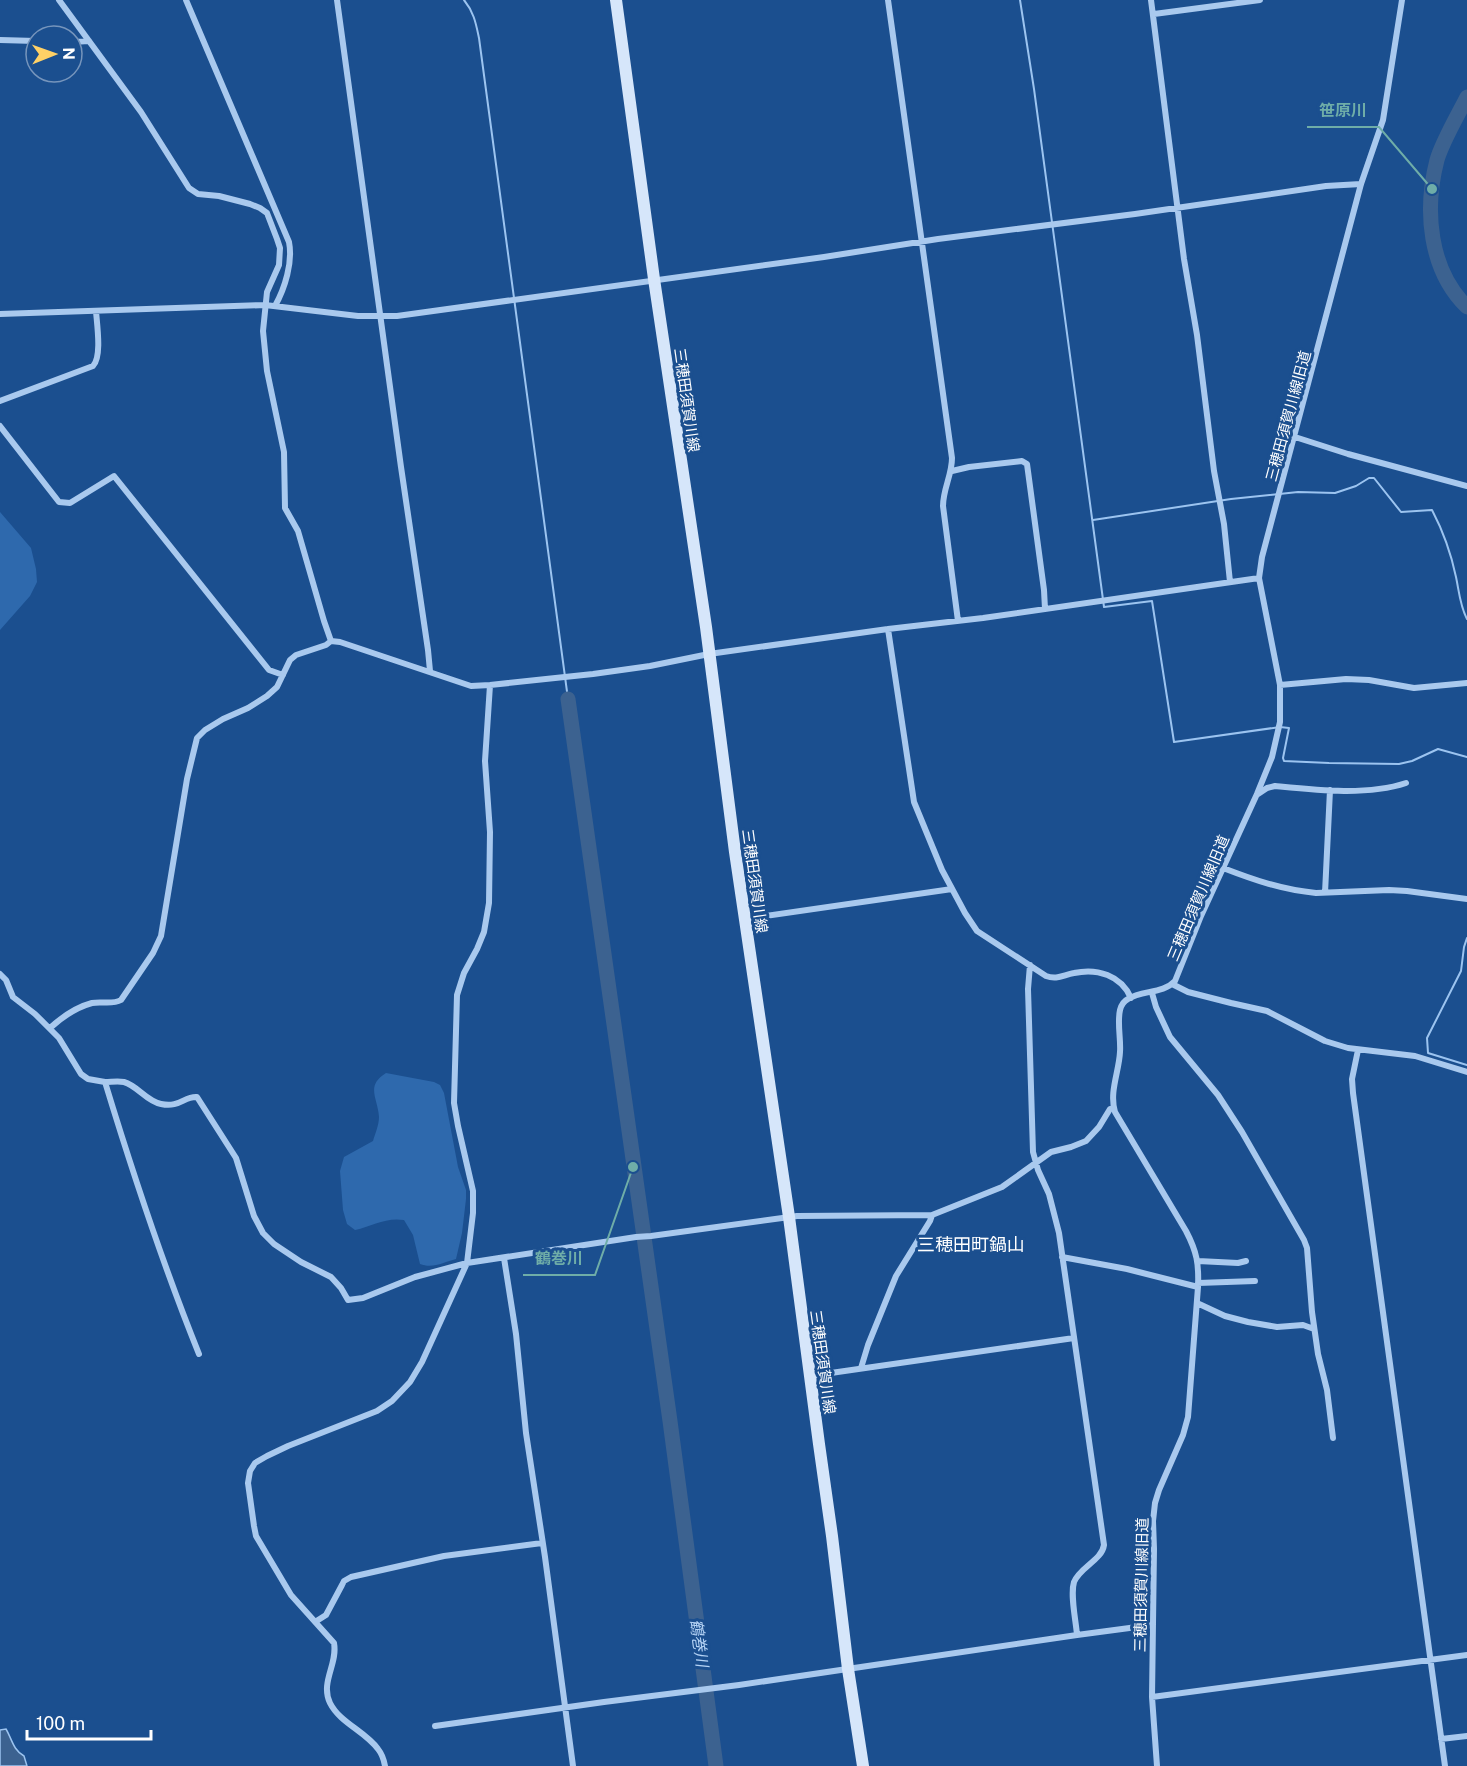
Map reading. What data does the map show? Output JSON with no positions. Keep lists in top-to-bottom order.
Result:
{
  "streets": {
    "main road": ["三穂田須賀川線"],
    "street": ["三穂田須賀川線旧道"]
  },
  "districts": ["三穂田町鍋山"],
  "water": ["鶴巻川"],
  "places": ["笹原川", "鶴巻川"],
  "scale_bar": "100 m",
  "north": "right"
}
